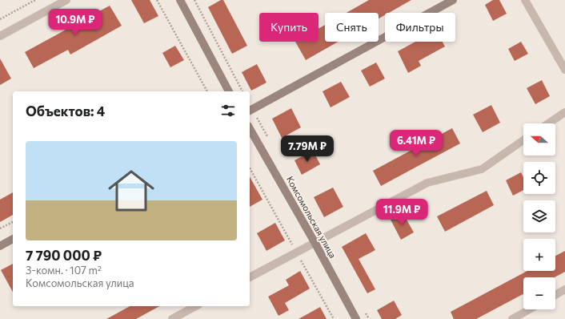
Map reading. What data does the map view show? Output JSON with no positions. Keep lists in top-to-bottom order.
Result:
{
  "streets": {
    "street": ["Комсомольская улица"]
  },
  "north": "left",
  "page": {
    "price": [
      "10.9M ₽",
      "6.41M ₽",
      "7.79M ₽",
      "11.9M ₽"
    ],
    "chip": ["Купить", "Снять", "Фильтры"],
    "heading": "Объектов: 4",
    "map_buttons": ["+", "−"],
    "list": [
      {
        "name": "7 790 000 ₽",
        "note": "3-комн. · 107 m² · Комсомольская улица"
      }
    ]
  }
}
